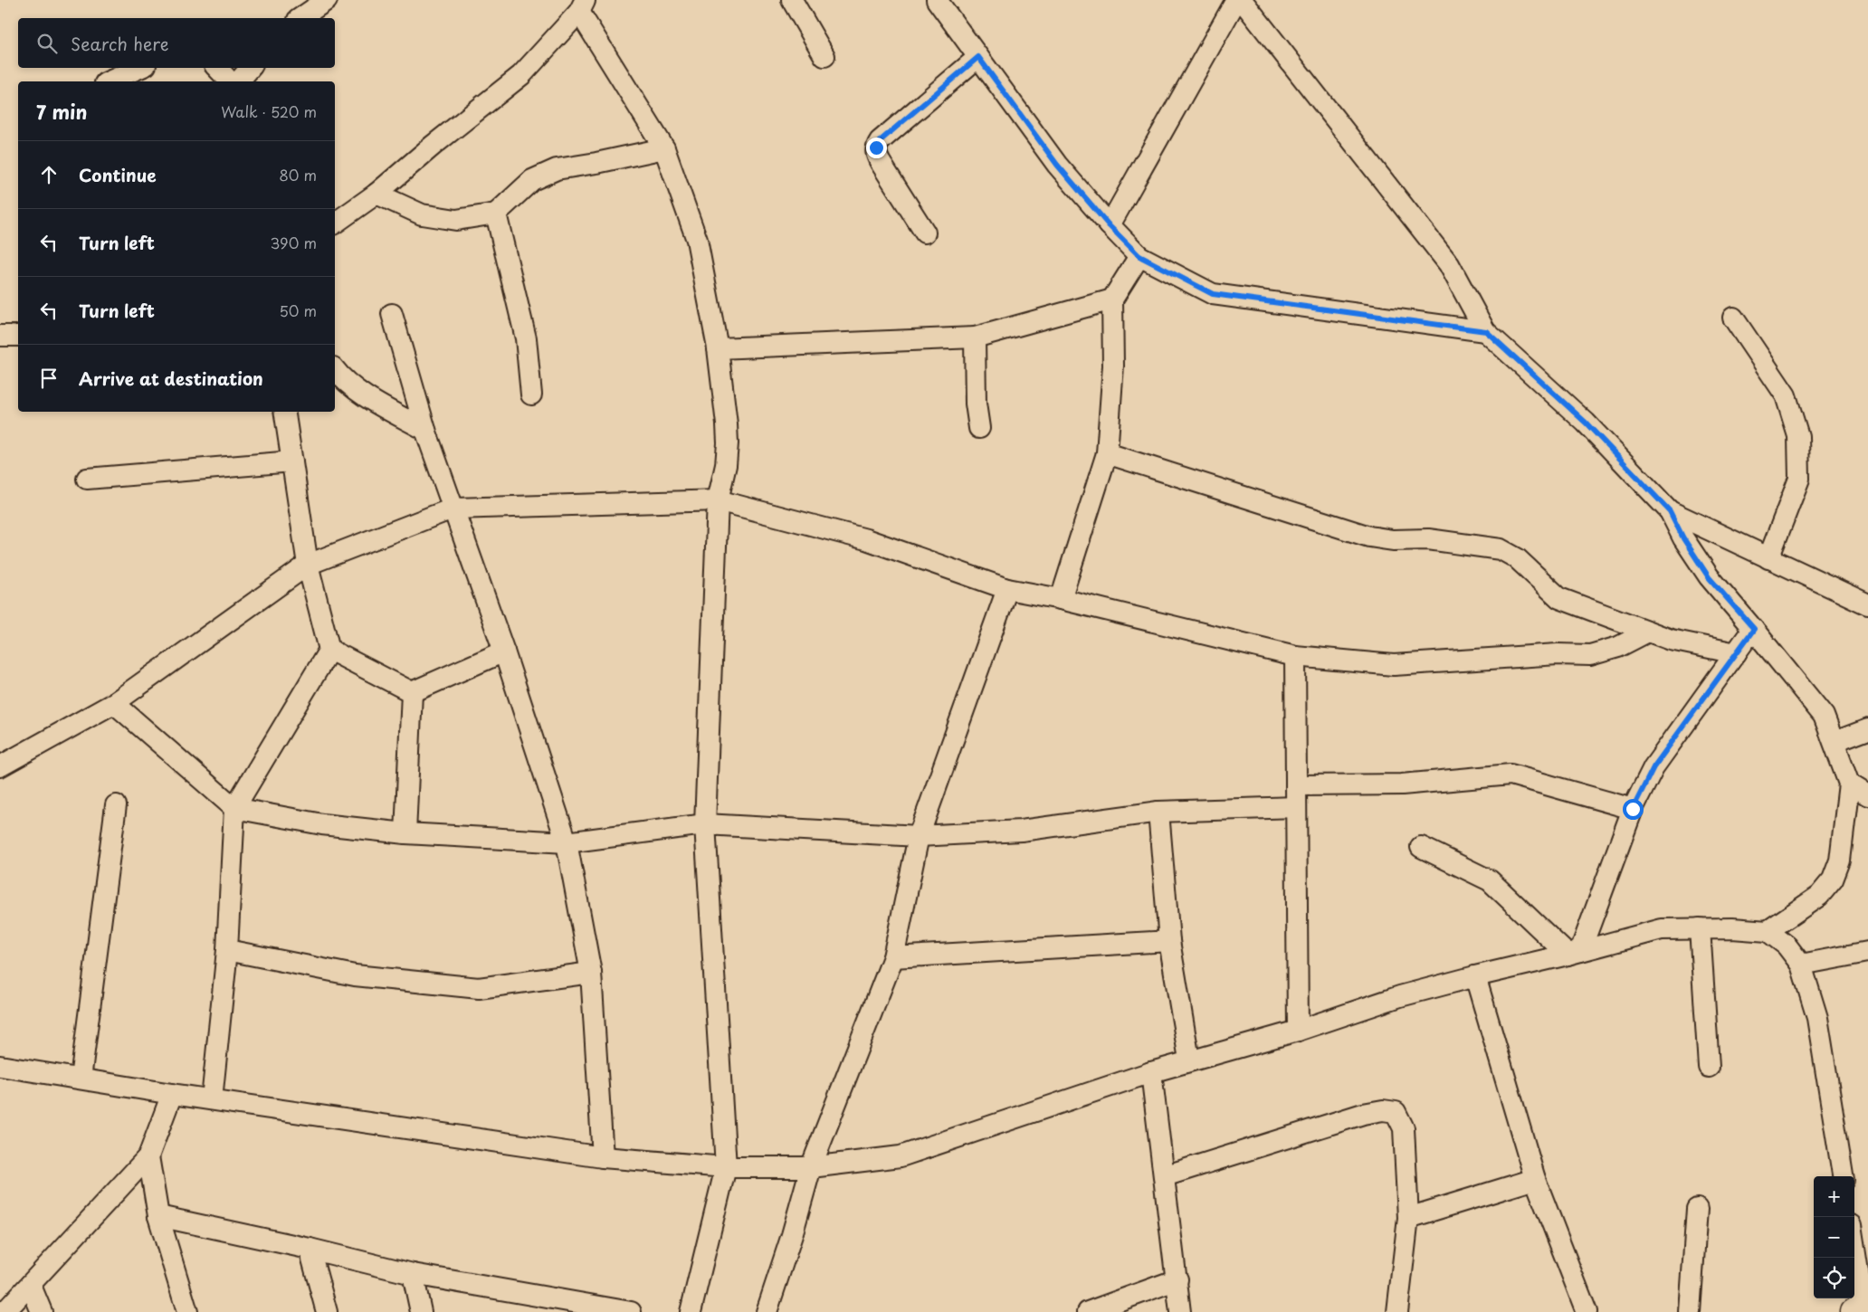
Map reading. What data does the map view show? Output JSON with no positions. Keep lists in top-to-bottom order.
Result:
{
  "page": {
    "search": "Search here",
    "heading": ["7 min", "Walk · 520 m"],
    "list": [
      ["Continue", "80 m"],
      ["Turn left", "390 m"],
      ["Turn left", "50 m"],
      "Arrive at destination"
    ],
    "map_buttons": ["+", "−"]
  }
}
